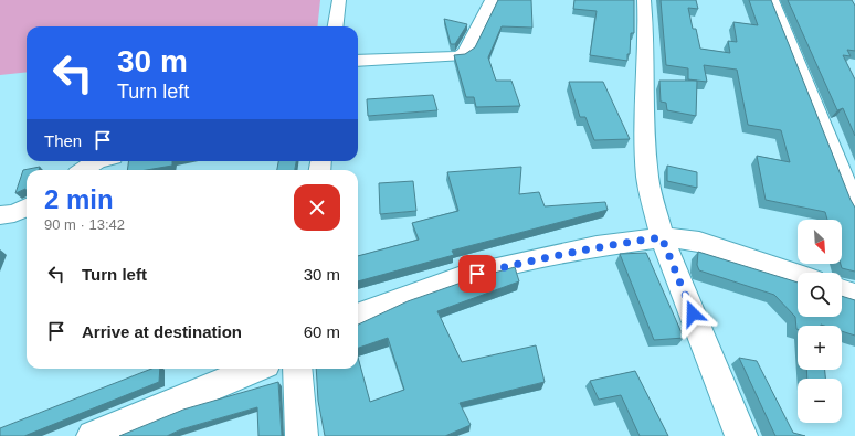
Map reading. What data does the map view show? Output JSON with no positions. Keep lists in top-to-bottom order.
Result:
{
  "north": "bottom right",
  "page": {
    "turn": ["30 m", "Turn left"],
    "then": "Then",
    "heading": ["2 min", "90 m · 13:42"],
    "map_buttons": ["+", "−"],
    "list": [
      {
        "name": "Turn left",
        "value": "30 m"
      },
      {
        "name": "Arrive at destination",
        "value": "60 m"
      }
    ]
  }
}
